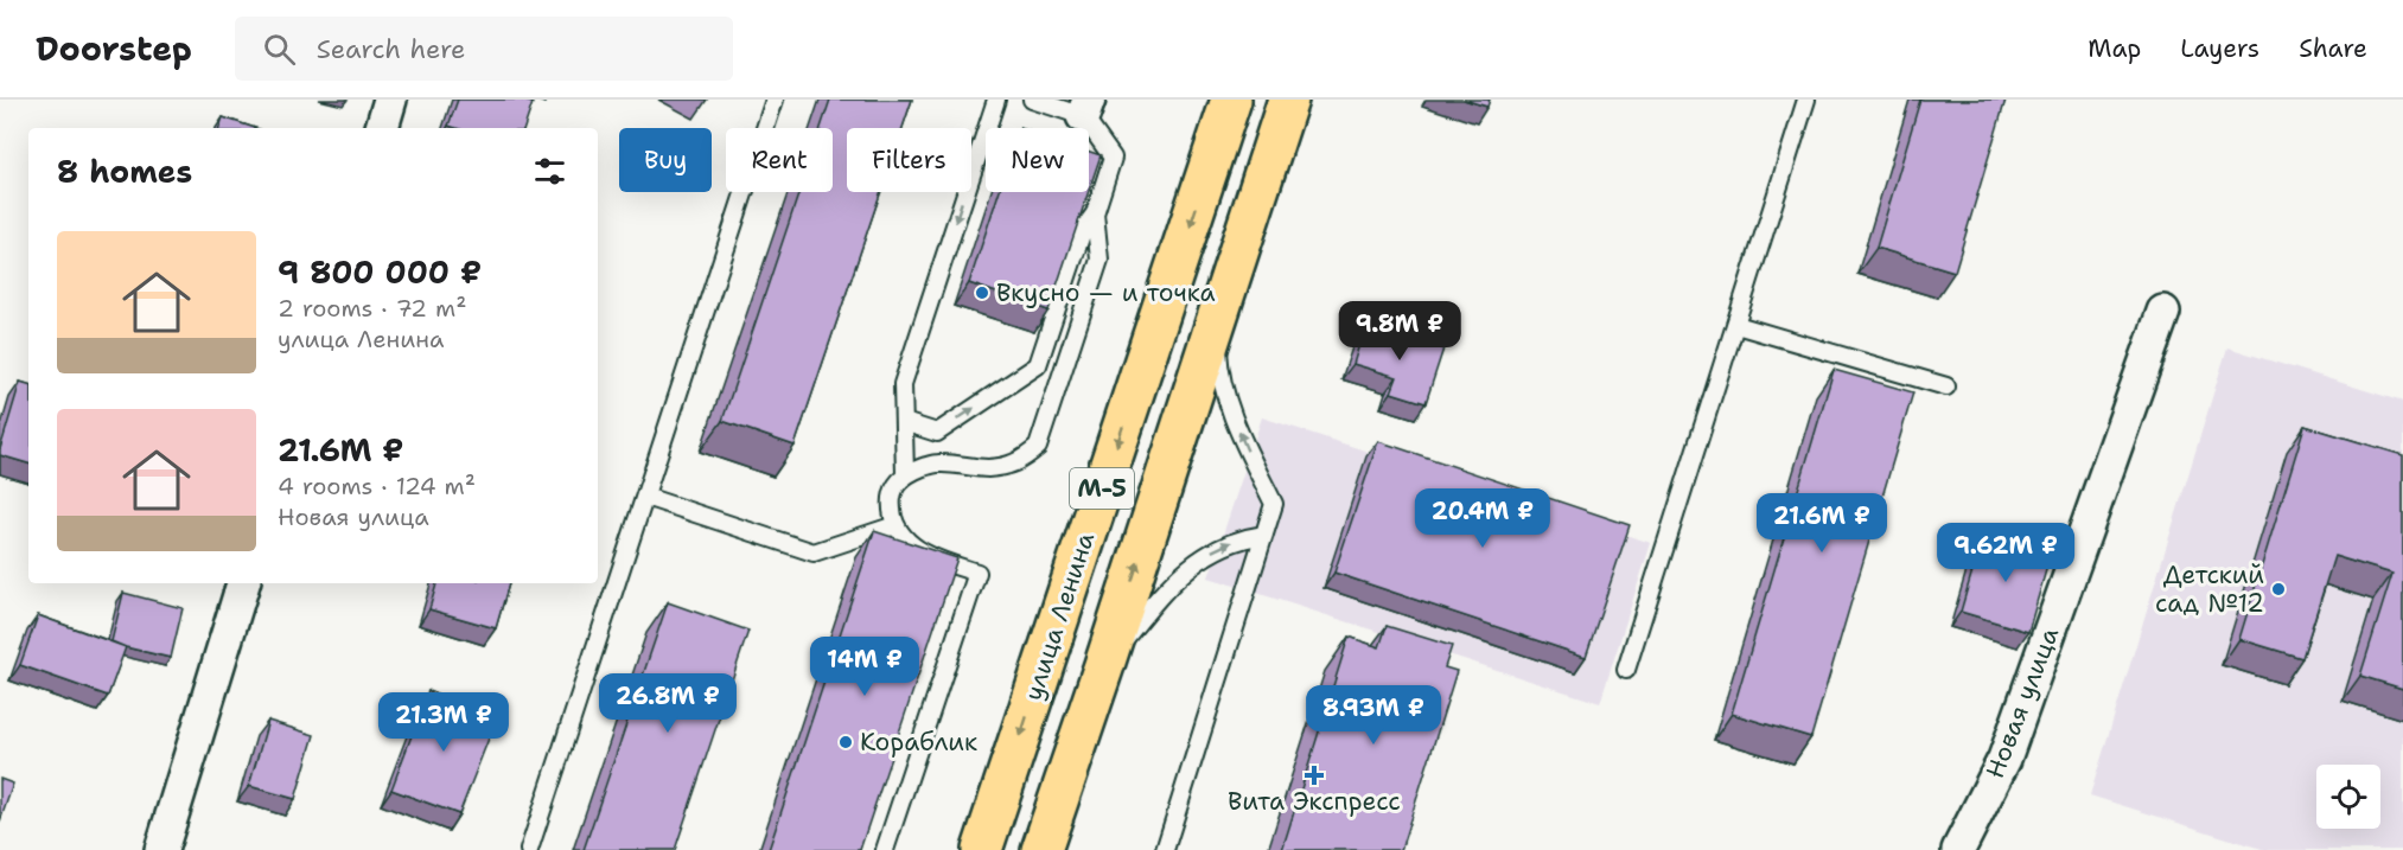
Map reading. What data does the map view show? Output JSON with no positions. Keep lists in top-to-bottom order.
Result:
{
  "streets": {
    "main road": ["М-5", "улица Ленина"],
    "street": ["Новая улица"]
  },
  "places": {
    "other": ["Вкусно — и точка", "Детский сад №12", "Кораблик"],
    "health": ["Вита Экспресс"]
  },
  "page": {
    "header": "Doorstep",
    "search": "Search here",
    "nav": ["Map", "Layers", "Share"],
    "chip": [
      "Buy",
      "Rent",
      "Filters",
      "New"
    ],
    "heading": "8 homes",
    "list": [
      {
        "name": "9 800 000 ₽",
        "note": "2 rooms · 72 m² · улица Ленина"
      },
      {
        "name": "21.6M ₽",
        "note": "4 rooms · 124 m² · Новая улица"
      }
    ],
    "price": [
      "9.8M ₽",
      "20.4M ₽",
      "21.6M ₽",
      "9.62M ₽",
      "14M ₽",
      "26.8M ₽",
      "8.93M ₽",
      "21.3M ₽"
    ]
  }
}
